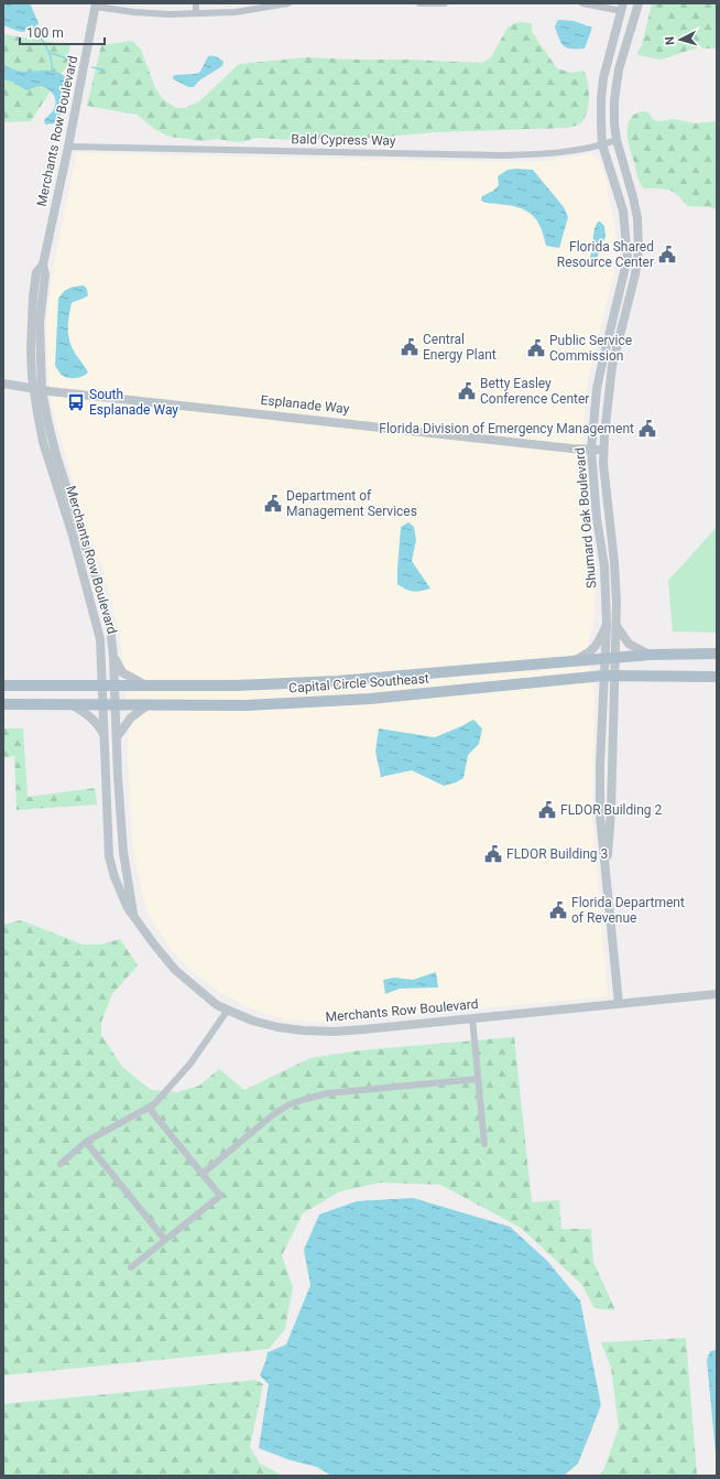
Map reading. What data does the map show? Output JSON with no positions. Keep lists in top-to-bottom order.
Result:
{
  "streets": {
    "main road": ["Capital Circle Southeast"],
    "street": [
      "Merchants Row Boulevard",
      "Bald Cypress Way",
      "Esplanade Way",
      "Shumard Oak Boulevard"
    ]
  },
  "crossings": [
    ["Merchants Row Boulevard", "Bald Cypress Way"],
    ["Merchants Row Boulevard", "Esplanade Way"],
    ["Merchants Row Boulevard", "Shumard Oak Boulevard"],
    ["Merchants Row Boulevard", "Capital Circle Southeast"],
    ["Bald Cypress Way", "Shumard Oak Boulevard"],
    ["Esplanade Way", "Shumard Oak Boulevard"],
    ["Shumard Oak Boulevard", "Capital Circle Southeast"]
  ],
  "places": {
    "public building": [
      "Florida Shared Resource Center",
      "Central Energy Plant",
      "Public Service Commission",
      "Betty Easley Conference Center",
      "Florida Division of Emergency Management",
      "Department of Management Services",
      "FLDOR Building 2",
      "FLDOR Building 3",
      "Florida Department of Revenue"
    ],
    "bus stop": ["South Esplanade Way"]
  },
  "scale_bar": "100 m",
  "north": "left"
}
